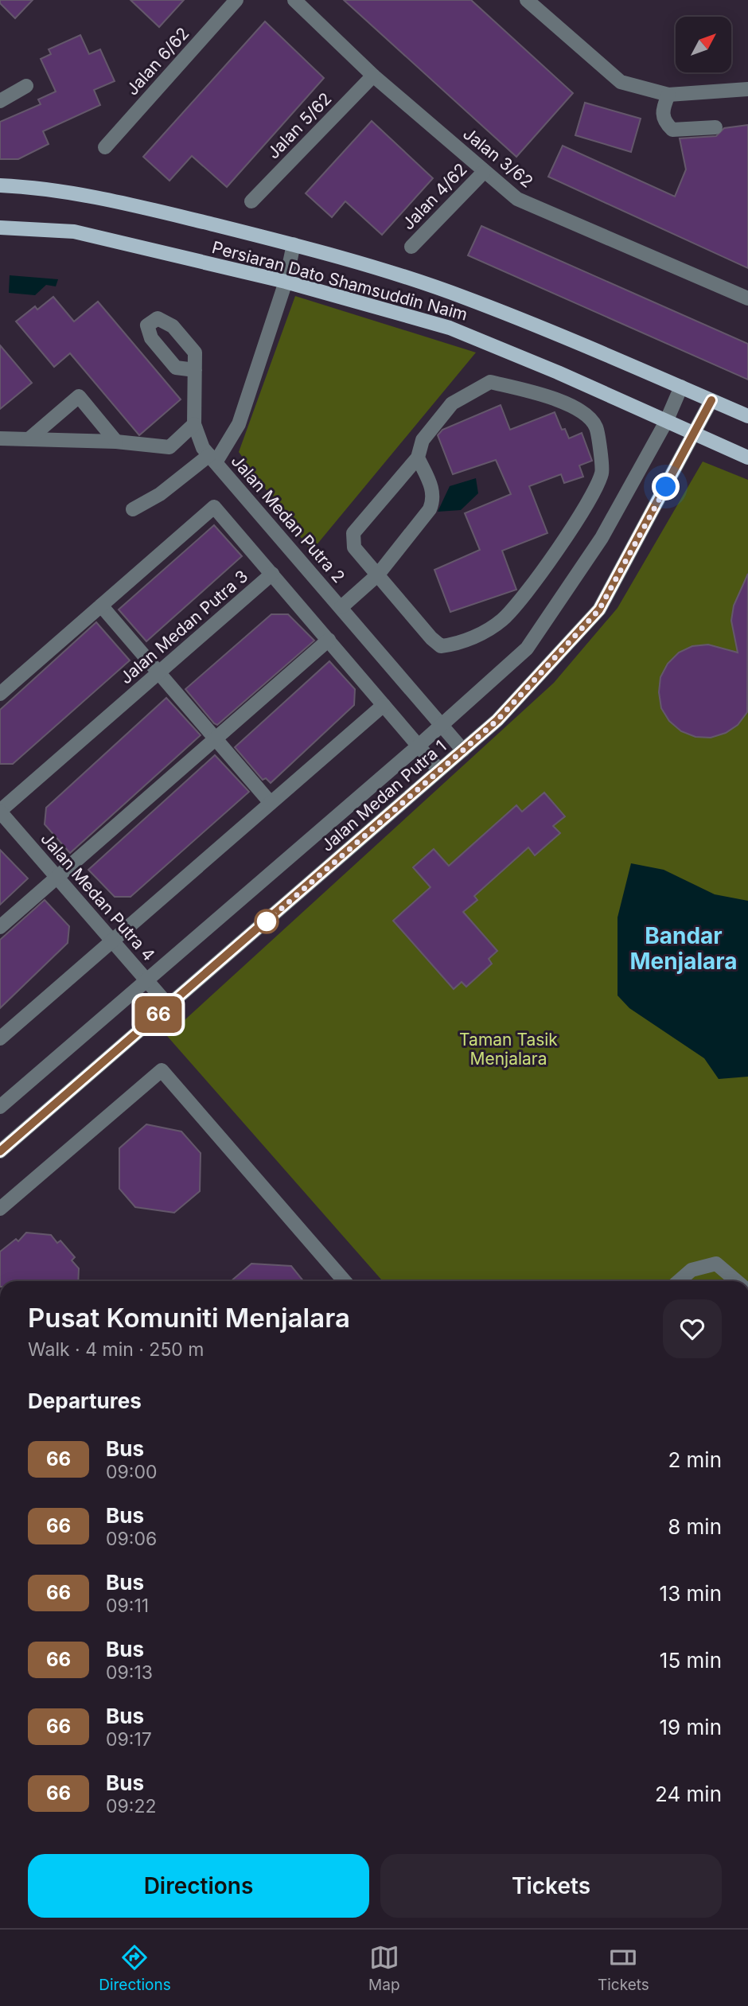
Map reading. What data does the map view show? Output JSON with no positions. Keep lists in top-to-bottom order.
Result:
{
  "streets": {
    "main road": ["Persiaran Dato Shamsuddin Naim"],
    "street": [
      "Jalan 6/62",
      "Jalan 5/62",
      "Jalan 3/62",
      "Jalan 4/62",
      "Jalan Medan Putra 2",
      "Jalan Medan Putra 3",
      "Jalan Medan Putra 1",
      "Jalan Medan Putra 4"
    ]
  },
  "crossings": [
    ["Jalan 5/62", "Jalan 3/62"],
    ["Jalan 3/62", "Jalan 4/62"],
    ["Persiaran Dato Shamsuddin Naim", "Jalan Medan Putra 2"],
    ["Persiaran Dato Shamsuddin Naim", "Jalan Medan Putra 1"],
    ["Jalan Medan Putra 2", "Jalan Medan Putra 1"],
    ["Jalan Medan Putra 3", "Jalan Medan Putra 1"],
    ["Jalan Medan Putra 3", "Jalan Medan Putra 4"],
    ["Jalan Medan Putra 1", "Jalan Medan Putra 4"]
  ],
  "districts": ["Bandar Menjalara"],
  "parks": ["Taman Tasik Menjalara"],
  "lines": ["bus line 66"],
  "north": "top right",
  "page": {
    "on_map": "66",
    "heading": [
      ["Pusat Komuniti Menjalara", "Walk · 4 min · 250 m"],
      "Departures"
    ],
    "list": [
      {
        "mark": "66",
        "name": "Bus",
        "note": "09:00",
        "value": "2 min"
      },
      {
        "mark": "66",
        "name": "Bus",
        "note": "09:06",
        "value": "8 min"
      },
      {
        "mark": "66",
        "name": "Bus",
        "note": "09:11",
        "value": "13 min"
      },
      {
        "mark": "66",
        "name": "Bus",
        "note": "09:13",
        "value": "15 min"
      },
      {
        "mark": "66",
        "name": "Bus",
        "note": "09:17",
        "value": "19 min"
      },
      {
        "mark": "66",
        "name": "Bus",
        "note": "09:22",
        "value": "24 min"
      }
    ],
    "buttons": ["Directions", "Tickets"],
    "tabs": ["Directions", "Map", "Tickets"]
  }
}
